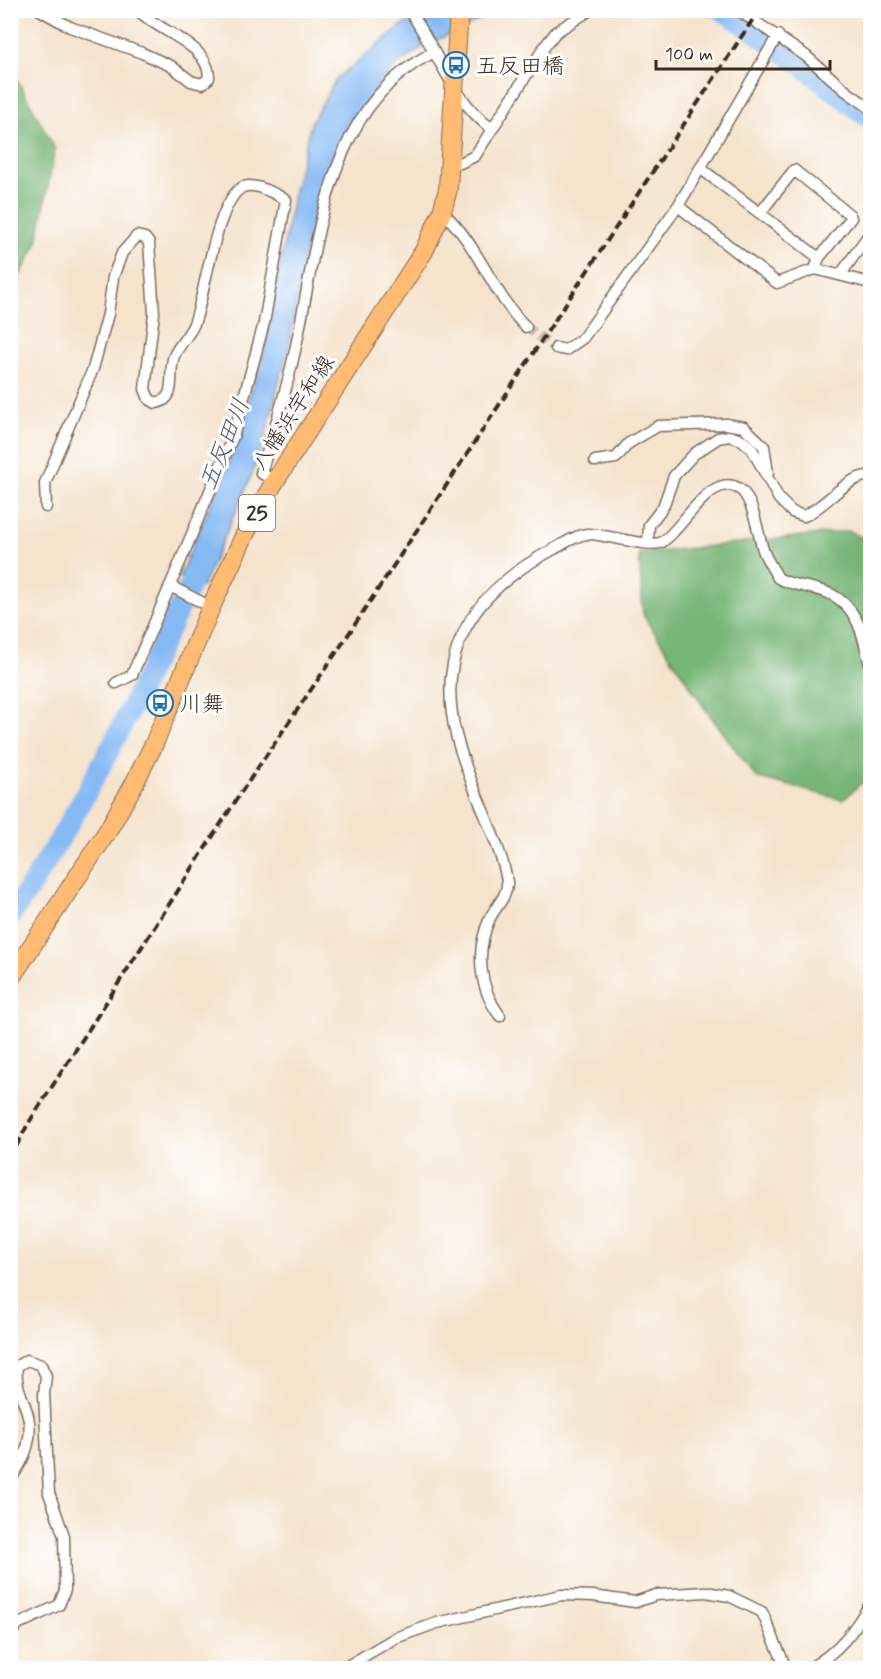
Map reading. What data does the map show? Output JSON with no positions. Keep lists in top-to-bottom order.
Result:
{
  "streets": {
    "main road": ["八幡浜宇和線", "25"]
  },
  "water": ["五反田川"],
  "places": {
    "bus stop": ["五反田橋", "川舞"]
  },
  "scale_bar": "100 m"
}
